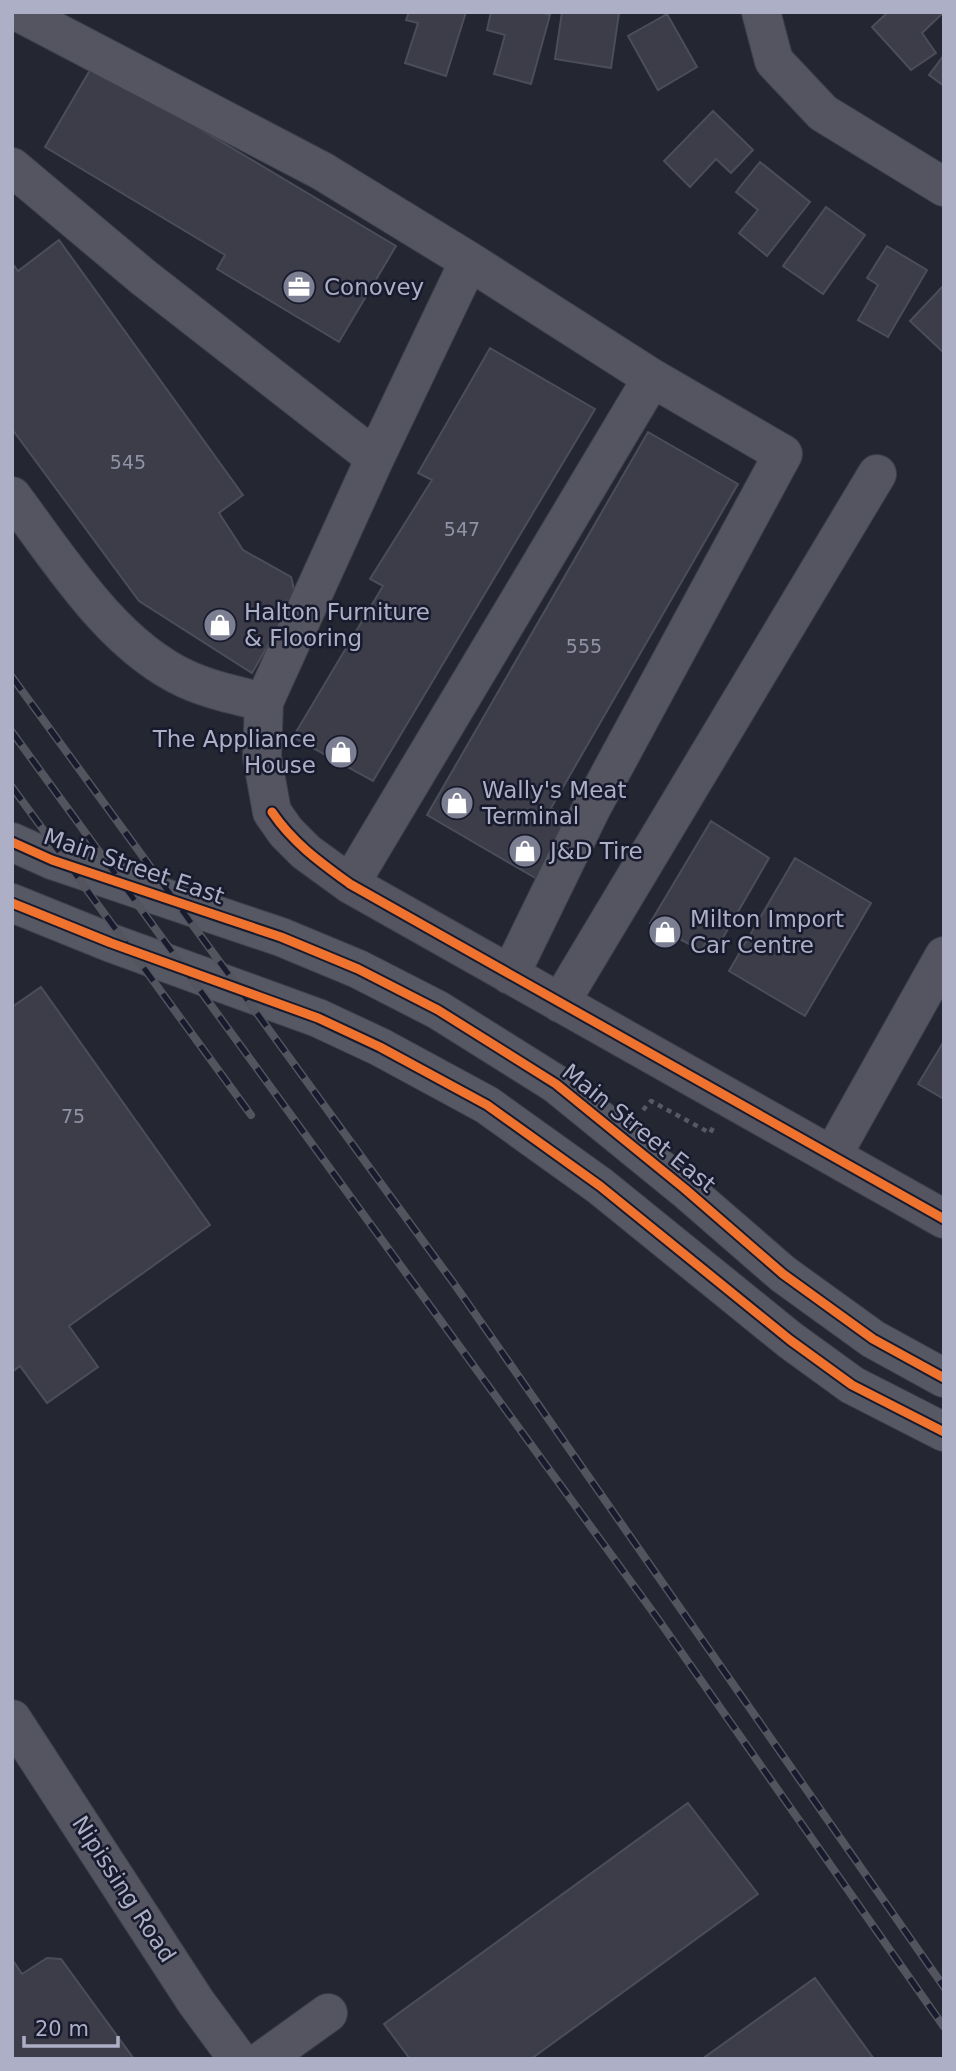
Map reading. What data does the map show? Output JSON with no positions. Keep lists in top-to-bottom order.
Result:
{
  "streets": {
    "main road": ["Main Street East"],
    "street": ["Nipissing Road"]
  },
  "places": {
    "office": ["Conovey"],
    "shop": [
      "Halton Furniture & Flooring",
      "The Appliance House",
      "Wally's Meat Terminal",
      "J&D Tire",
      "Milton Import Car Centre"
    ]
  },
  "house_numbers": [
    "545",
    "547",
    "555",
    "75"
  ],
  "scale_bar": "20 m"
}
